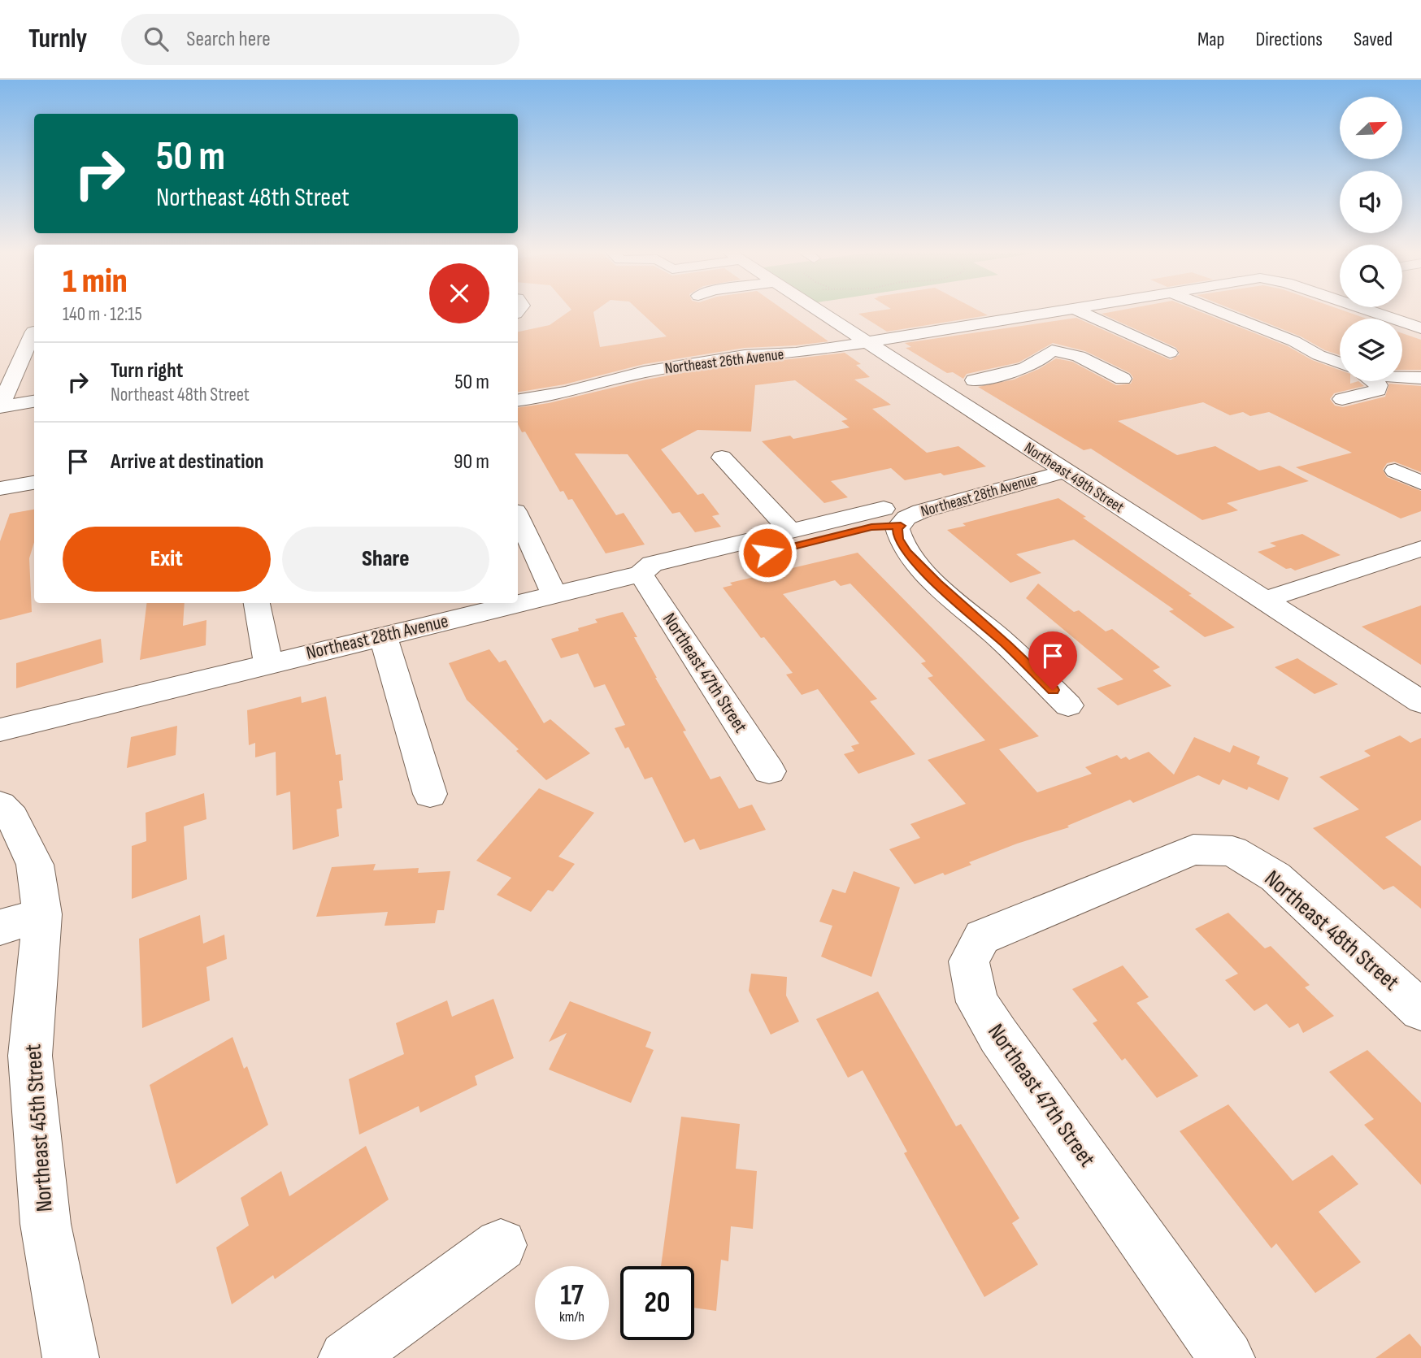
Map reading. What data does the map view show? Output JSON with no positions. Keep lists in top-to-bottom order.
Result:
{
  "streets": {
    "street": [
      "Northeast 26th Avenue",
      "Northeast 49th Street",
      "Northeast 28th Avenue",
      "Northeast 47th Street",
      "Northeast 48th Street",
      "Northeast 45th Street"
    ]
  },
  "crossings": [
    ["Northeast 26th Avenue", "Northeast 49th Street"],
    ["Northeast 49th Street", "Northeast 28th Avenue"],
    ["Northeast 28th Avenue", "Northeast 47th Street"],
    ["Northeast 47th Street", "Northeast 48th Street"]
  ],
  "north": "top right",
  "page": {
    "header": "Turnly",
    "search": "Search here",
    "nav": ["Map", "Directions", "Saved"],
    "turn": ["50 m", "Northeast 48th Street"],
    "heading": ["1 min", "140 m · 12:15"],
    "list": [
      {
        "name": "Turn right",
        "note": "Northeast 48th Street",
        "value": "50 m"
      },
      {
        "name": "Arrive at destination",
        "value": "90 m"
      }
    ],
    "buttons": ["Exit", "Share"],
    "speed": "17 km/h",
    "limit": "20"
  }
}
